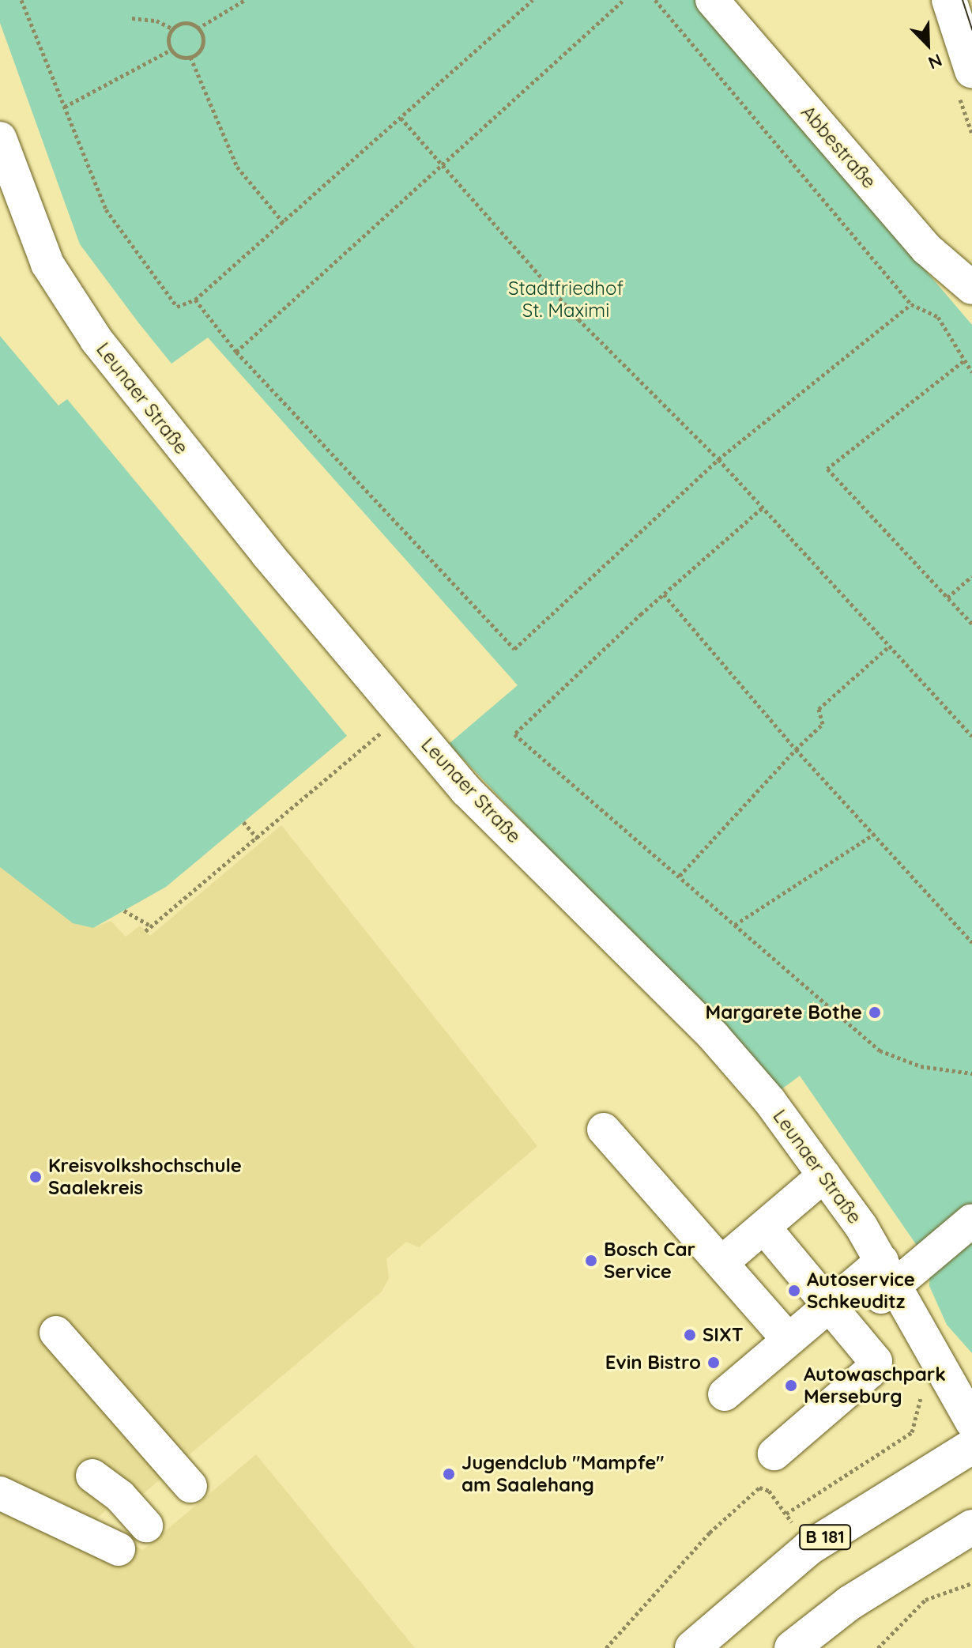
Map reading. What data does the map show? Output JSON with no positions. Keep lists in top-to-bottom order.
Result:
{
  "streets": {
    "main road": ["B 181"],
    "street": ["Abbestraße", "Leunaer Straße"]
  },
  "parks": ["Stadtfriedhof St. Maximi"],
  "places": [
    "Margarete Bothe",
    "Kreisvolkshochschule Saalekreis",
    "Bosch Car Service",
    "Autoservice Schkeuditz",
    "SIXT",
    "Evin Bistro",
    "Autowaschpark Merseburg",
    "Jugendclub \"Mampfe\" am Saalehang"
  ],
  "north": "bottom right"
}
